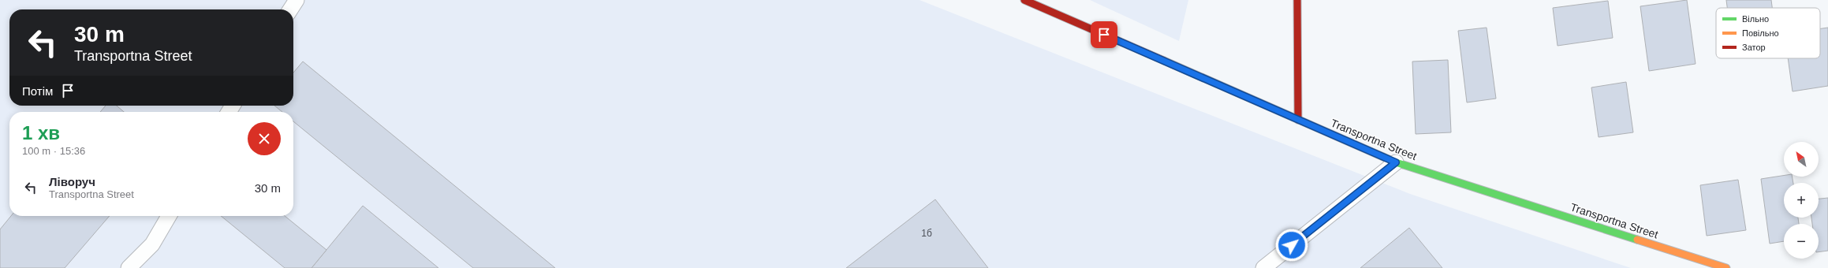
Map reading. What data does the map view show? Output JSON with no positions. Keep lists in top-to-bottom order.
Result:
{
  "streets": {
    "street": ["Transportna Street"]
  },
  "house_numbers": ["1б"],
  "legend": ["Вільно", "Повільно", "Затор"],
  "north": "top left",
  "page": {
    "turn": ["30 m", "Transportna Street"],
    "then": "Потім",
    "heading": ["1 хв", "100 m · 15:36"],
    "map_buttons": ["+", "−"],
    "list": [
      {
        "name": "Ліворуч",
        "note": "Transportna Street",
        "value": "30 m"
      }
    ]
  }
}
